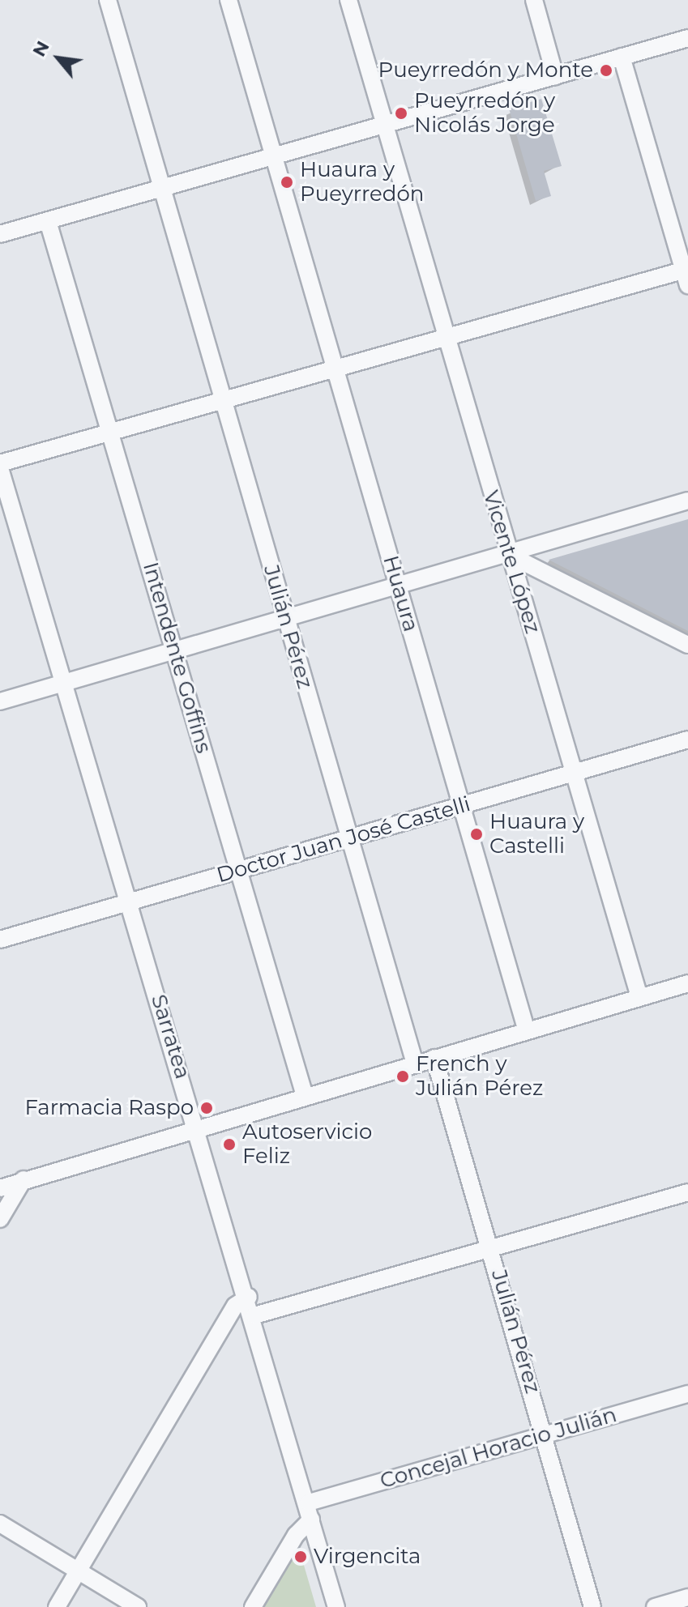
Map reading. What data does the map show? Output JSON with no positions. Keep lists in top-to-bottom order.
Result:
{
  "streets": {
    "street": [
      "Vicente López",
      "Huaura",
      "Julián Pérez",
      "Intendente Goffins",
      "Doctor Juan José Castelli",
      "Sarratea",
      "Concejal Horacio Julián"
    ]
  },
  "crossings": [
    ["Vicente López", "Doctor Juan José Castelli"],
    ["Huaura", "Doctor Juan José Castelli"],
    ["Julián Pérez", "Doctor Juan José Castelli"],
    ["Julián Pérez", "Concejal Horacio Julián"],
    ["Intendente Goffins", "Doctor Juan José Castelli"],
    ["Doctor Juan José Castelli", "Sarratea"],
    ["Sarratea", "Concejal Horacio Julián"]
  ],
  "places": [
    "Pueyrredón y Monte",
    "Pueyrredón y Nicolás Jorge",
    "Huaura y Pueyrredón",
    "Huaura y Castelli",
    "French y Julián Pérez",
    "Farmacia Raspo",
    "Autoservicio Feliz",
    "Virgencita"
  ],
  "north": "top left"
}
